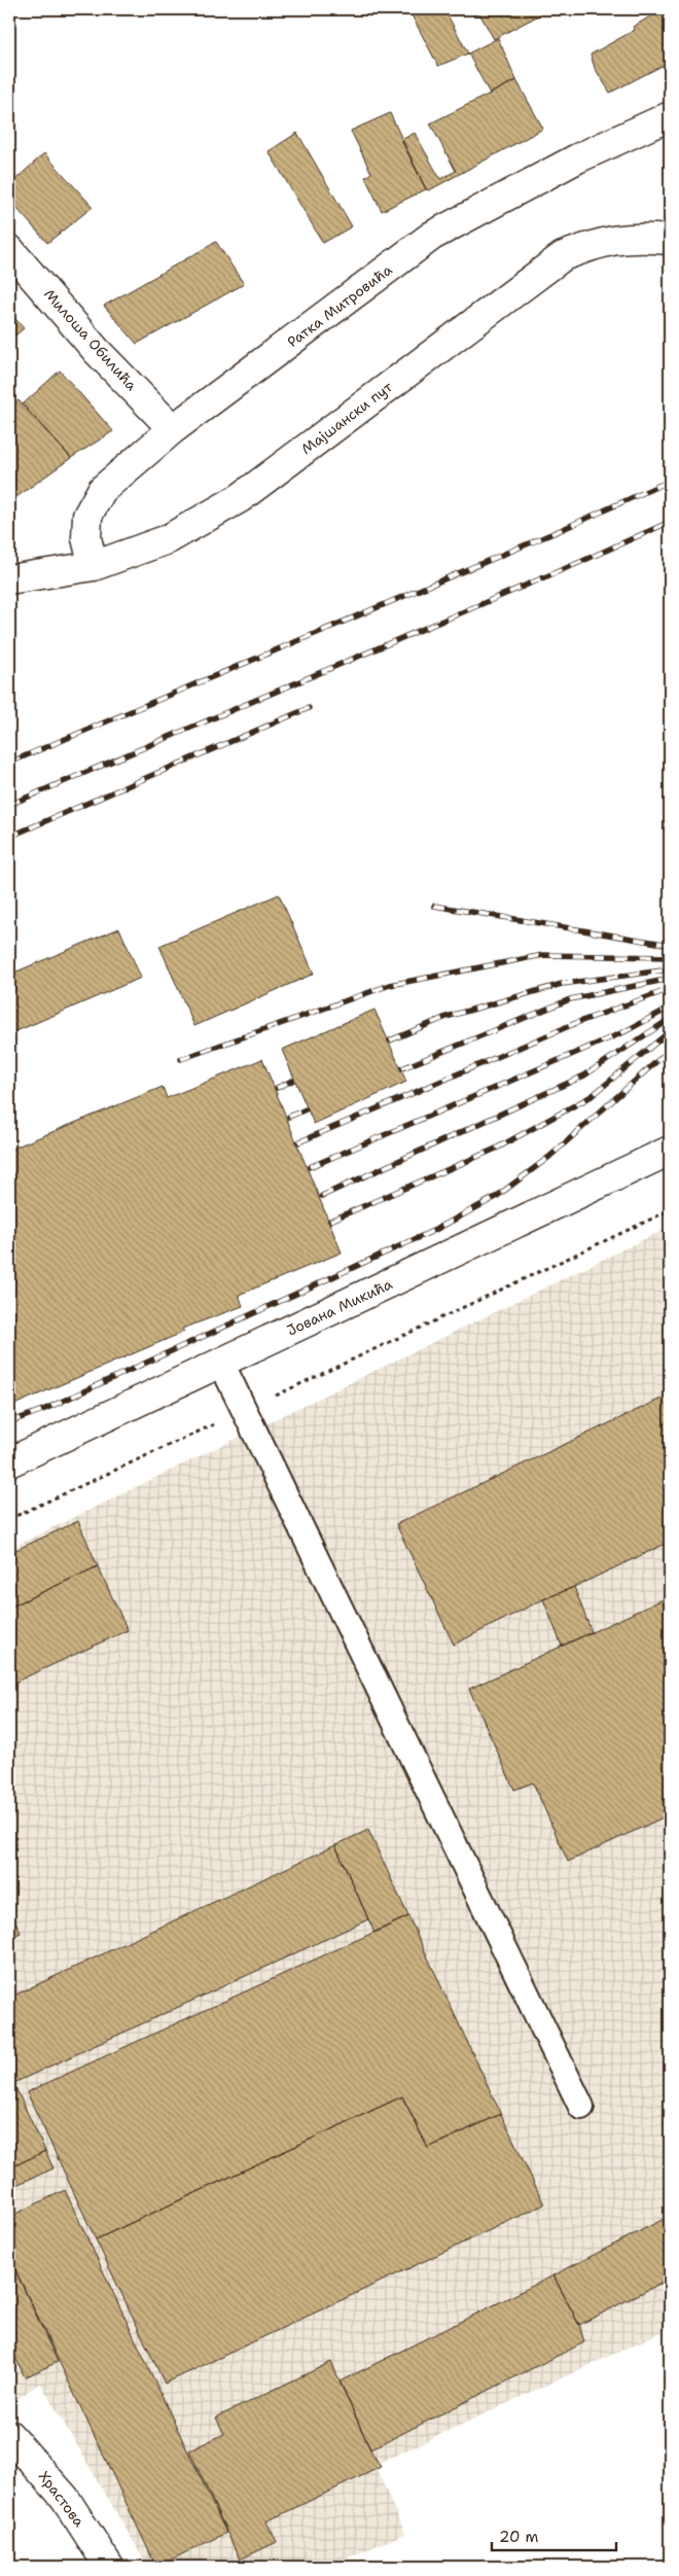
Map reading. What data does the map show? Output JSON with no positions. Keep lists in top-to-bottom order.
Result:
{
  "streets": {
    "street": [
      "Ратка Митровића",
      "Милоша Обилића",
      "Мајшански пут",
      "Јована Микића",
      "Храстова"
    ]
  },
  "crossings": [
    ["Ратка Митровића", "Милоша Обилића"],
    ["Ратка Митровића", "Мајшански пут"]
  ],
  "scale_bar": "20 m"
}
